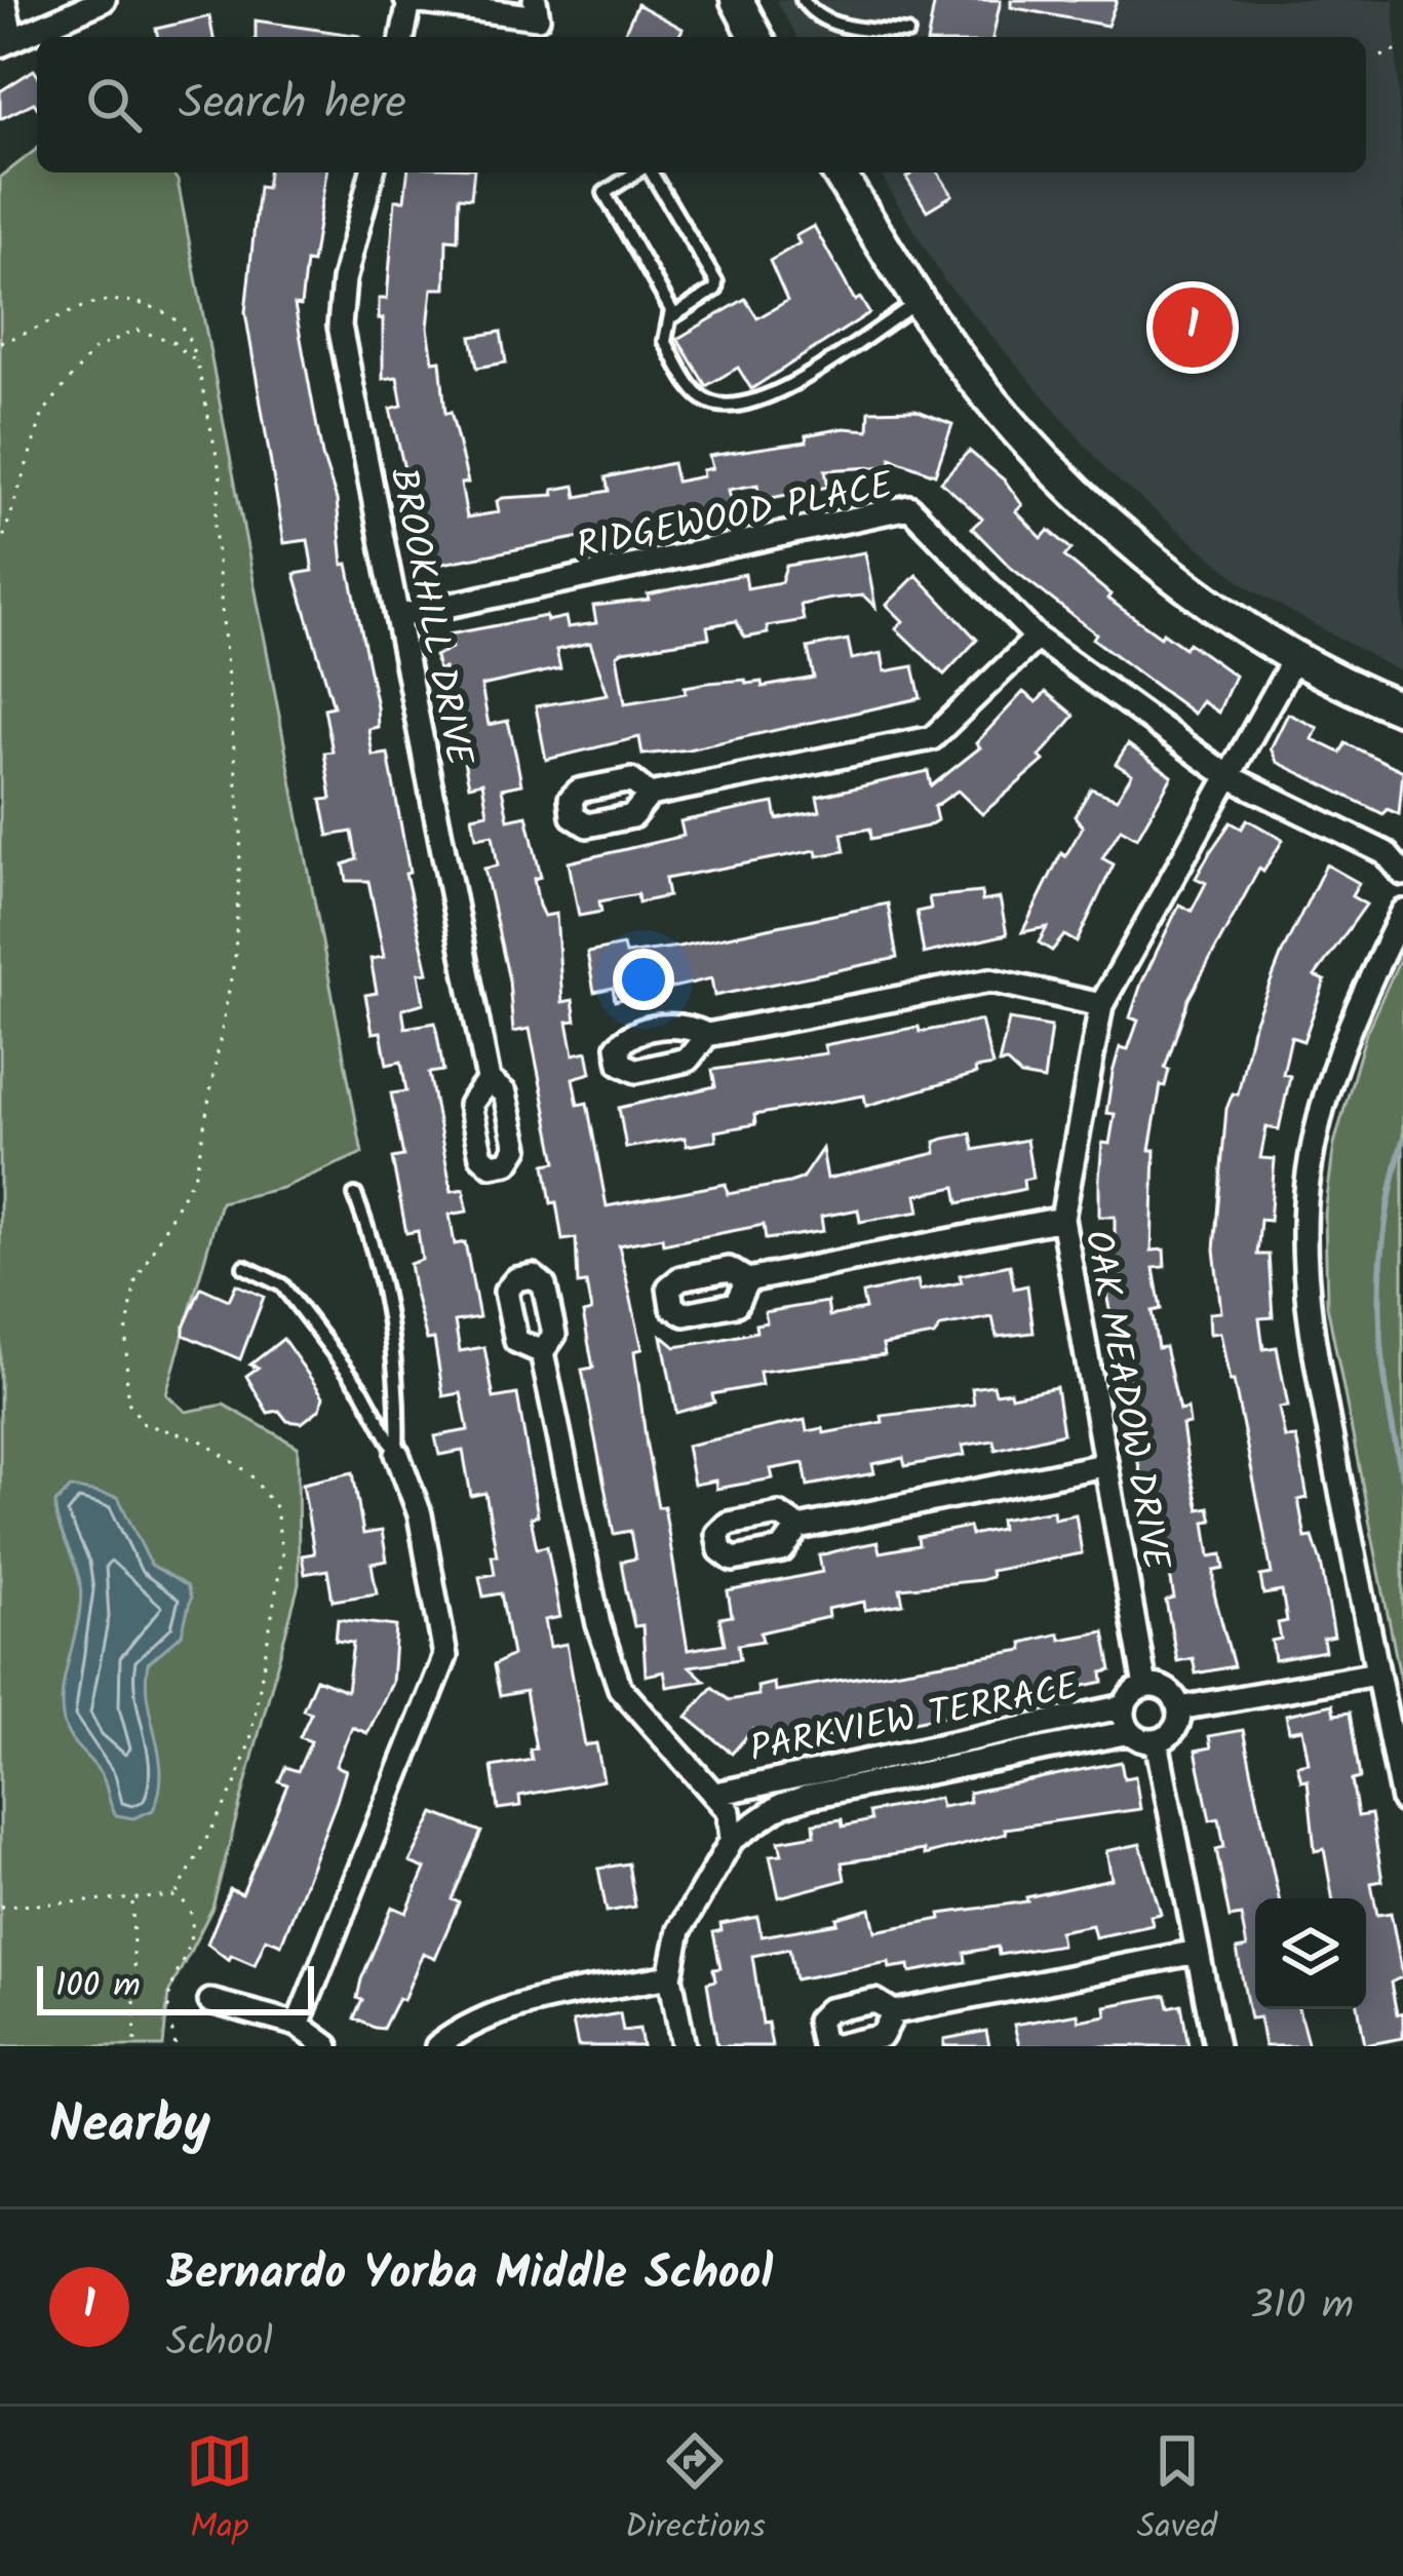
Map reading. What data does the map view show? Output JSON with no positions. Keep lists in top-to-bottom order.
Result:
{
  "streets": {
    "street": [
      "RIDGEWOOD PLACE",
      "BROOKHILL DRIVE",
      "OAK MEADOW DRIVE",
      "PARKVIEW TERRACE"
    ]
  },
  "crossings": [
    ["RIDGEWOOD PLACE", "BROOKHILL DRIVE"],
    ["RIDGEWOOD PLACE", "OAK MEADOW DRIVE"],
    ["OAK MEADOW DRIVE", "PARKVIEW TERRACE"]
  ],
  "scale_bar": "100 m",
  "page": {
    "search": "Search here",
    "pins": "1",
    "scale": "100 m",
    "heading": "Nearby",
    "list": [
      {
        "mark": "1",
        "name": "Bernardo Yorba Middle School",
        "note": "School",
        "value": "310 m"
      }
    ],
    "nav": ["Map", "Directions", "Saved"]
  }
}
